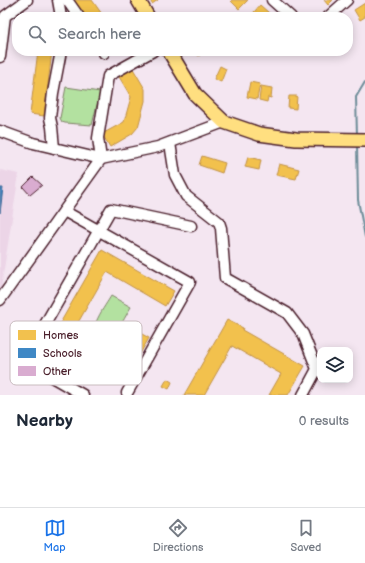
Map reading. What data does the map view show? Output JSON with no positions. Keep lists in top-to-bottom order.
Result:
{
  "legend": ["Homes", "Schools", "Other"],
  "page": {
    "search": "Search here",
    "heading": ["Nearby", "0 results"],
    "nav": ["Map", "Directions", "Saved"]
  }
}
